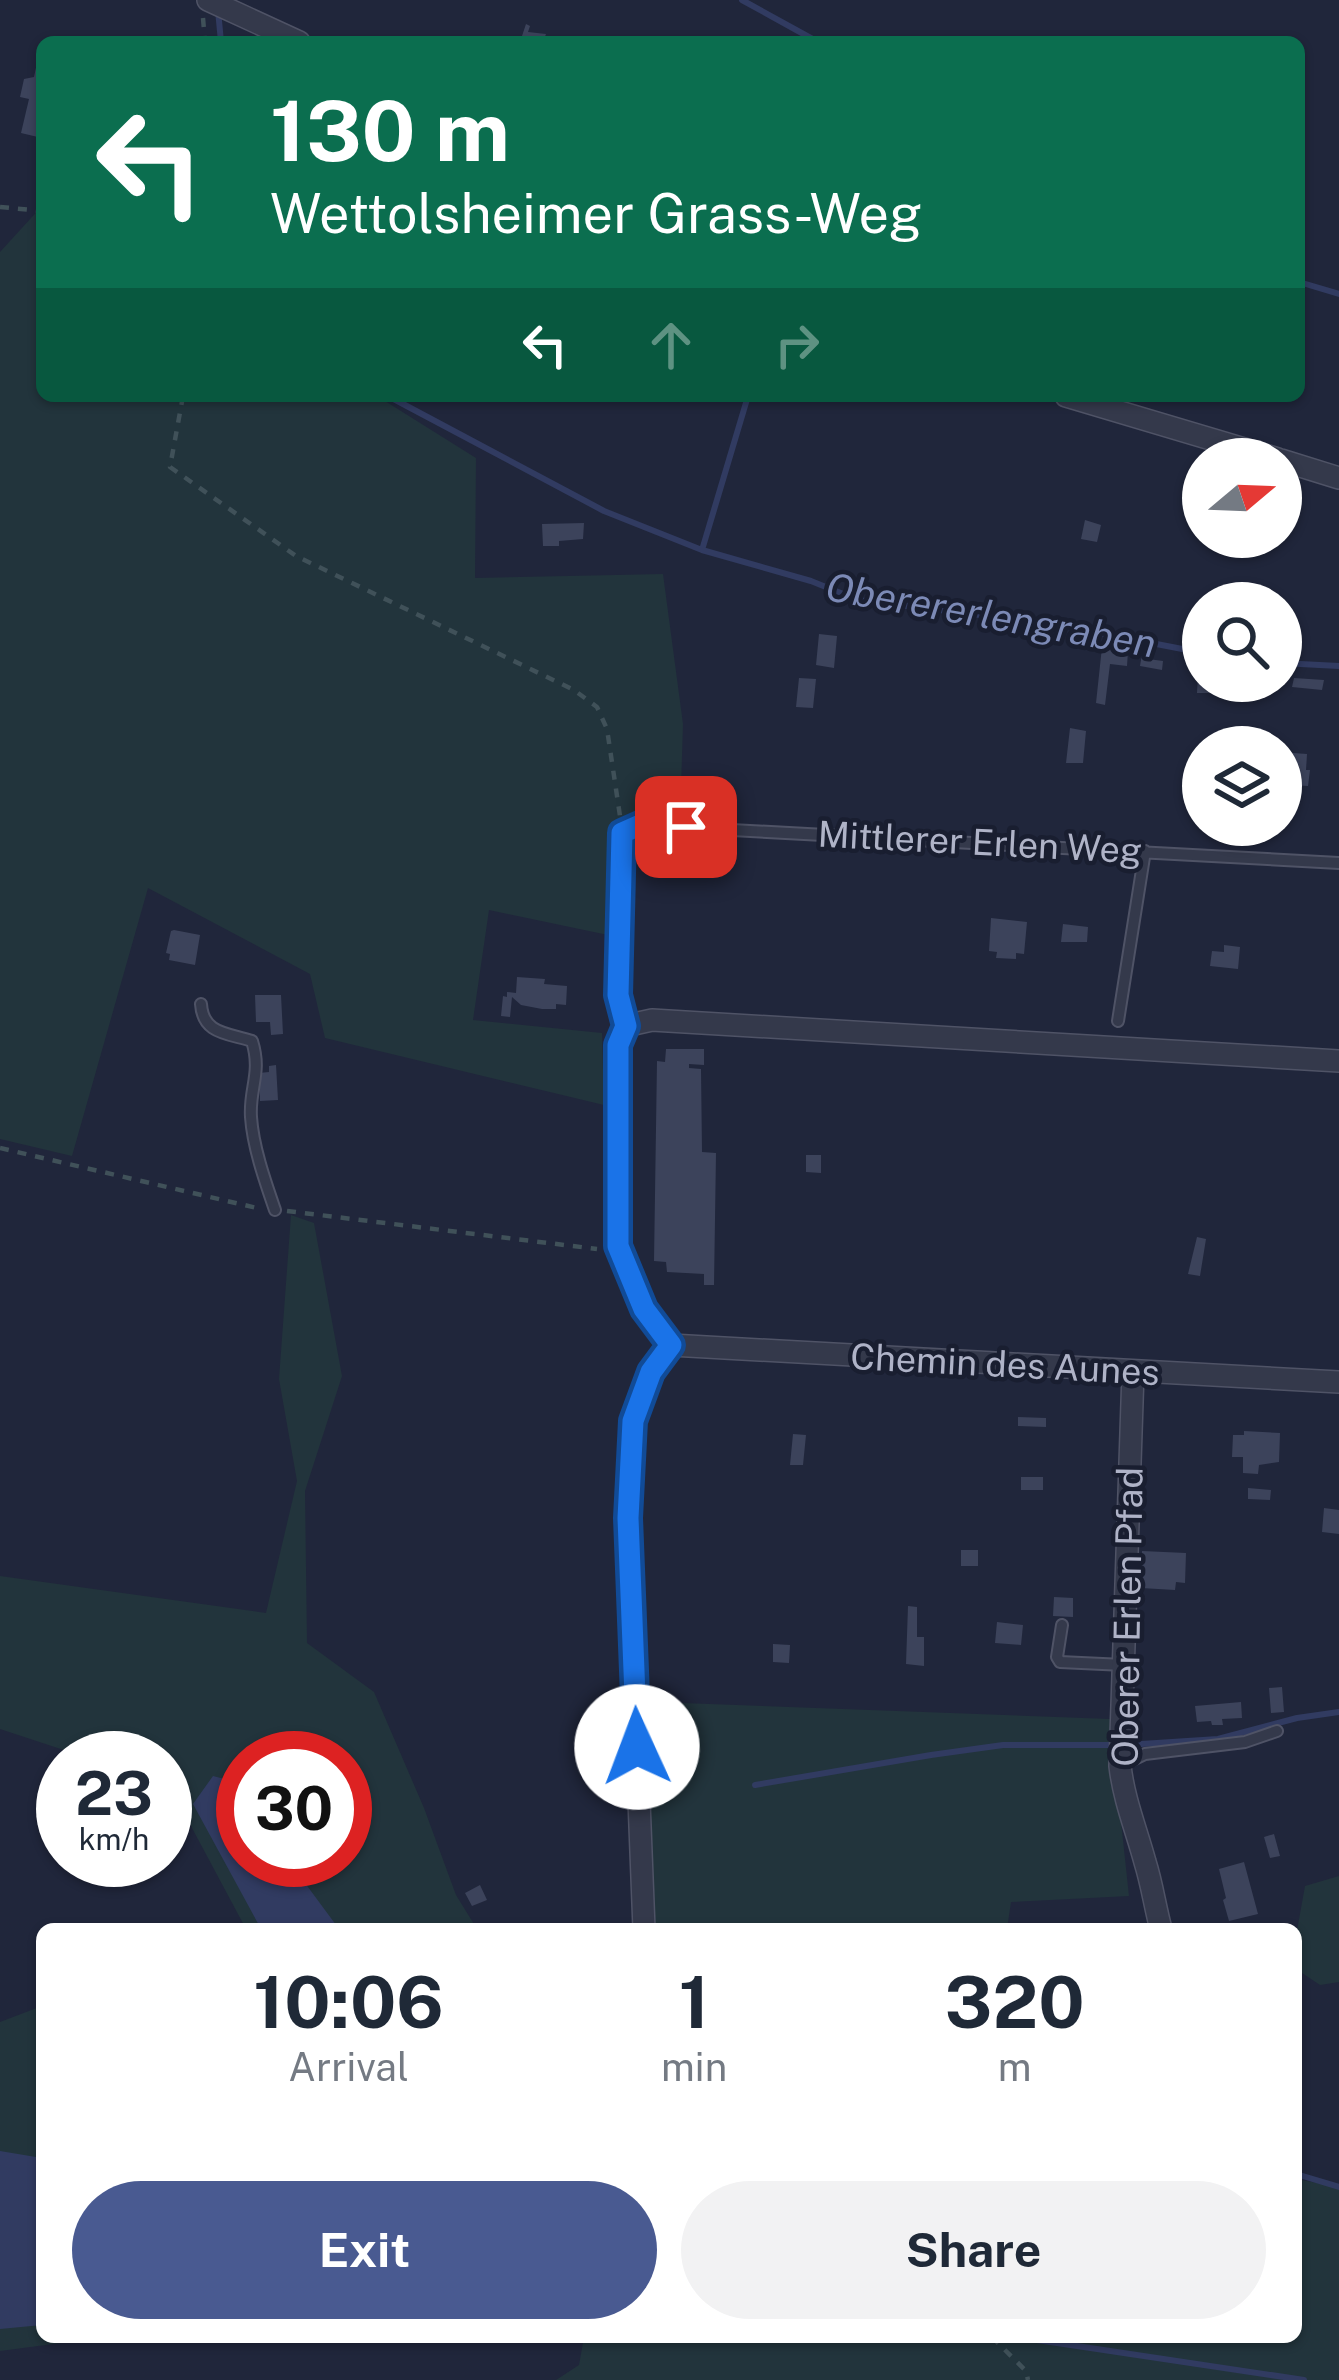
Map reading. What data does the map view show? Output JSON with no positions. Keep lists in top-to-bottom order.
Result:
{
  "streets": {
    "street": ["Chemin des Aunes", "Oberer Erlen Pfad"],
    "lane": ["Mittlerer Erlen Weg"]
  },
  "crossings": [
    ["Chemin des Aunes", "Oberer Erlen Pfad"]
  ],
  "water": ["Oberererlengraben"],
  "north": "right",
  "page": {
    "turn": ["130 m", "Wettolsheimer Grass-Weg"],
    "speed": "23 km/h",
    "limit": "30",
    "eta": [
      "10:06",
      "Arrival",
      "1",
      "min",
      "320",
      "m"
    ],
    "buttons": ["Exit", "Share"]
  }
}
